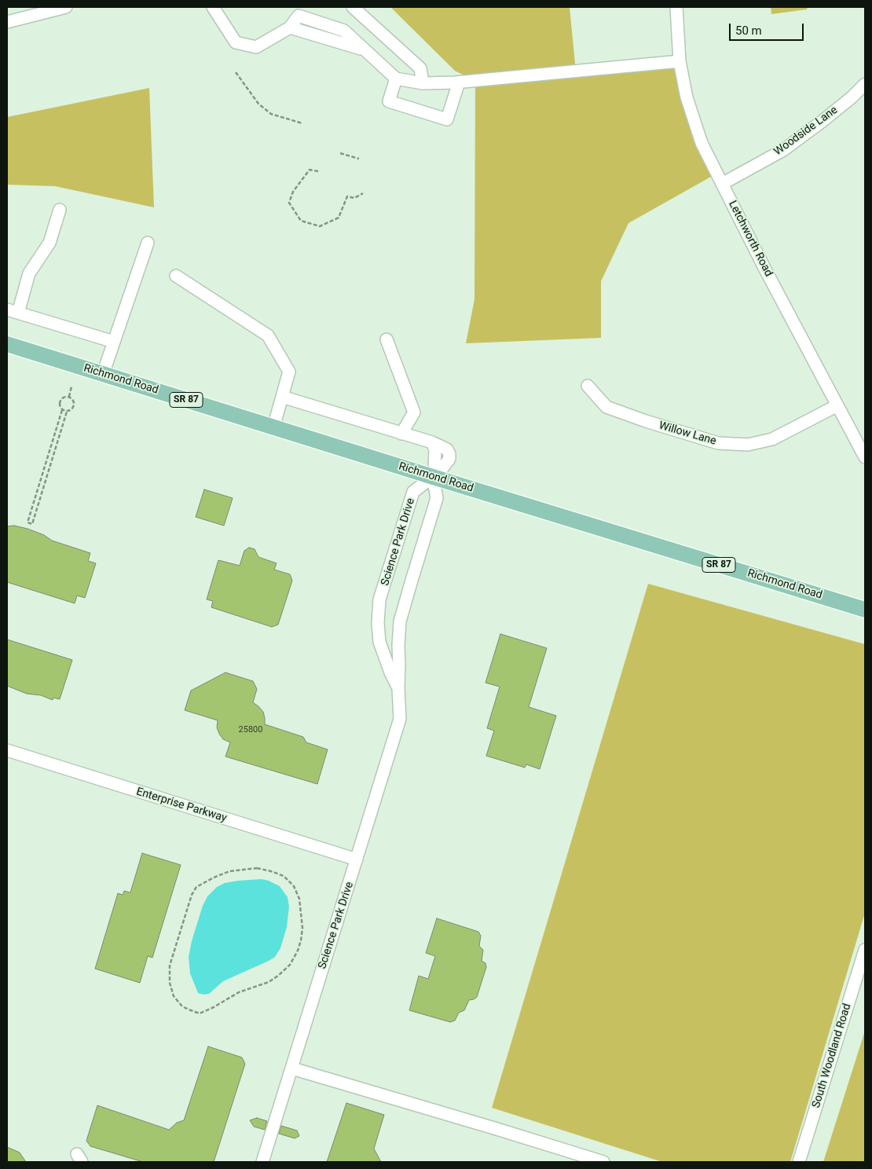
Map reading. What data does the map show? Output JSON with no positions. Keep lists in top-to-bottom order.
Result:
{
  "streets": {
    "main road": ["Richmond Road", "SR 87"],
    "street": [
      "Woodside Lane",
      "Letchworth Road",
      "Willow Lane",
      "Science Park Drive",
      "Enterprise Parkway",
      "South Woodland Road"
    ]
  },
  "crossings": [
    ["Woodside Lane", "Letchworth Road"],
    ["Letchworth Road", "Willow Lane"],
    ["Richmond Road", "Science Park Drive"],
    ["Science Park Drive", "Enterprise Parkway"]
  ],
  "house_numbers": ["25800"],
  "scale_bar": "50 m"
}
